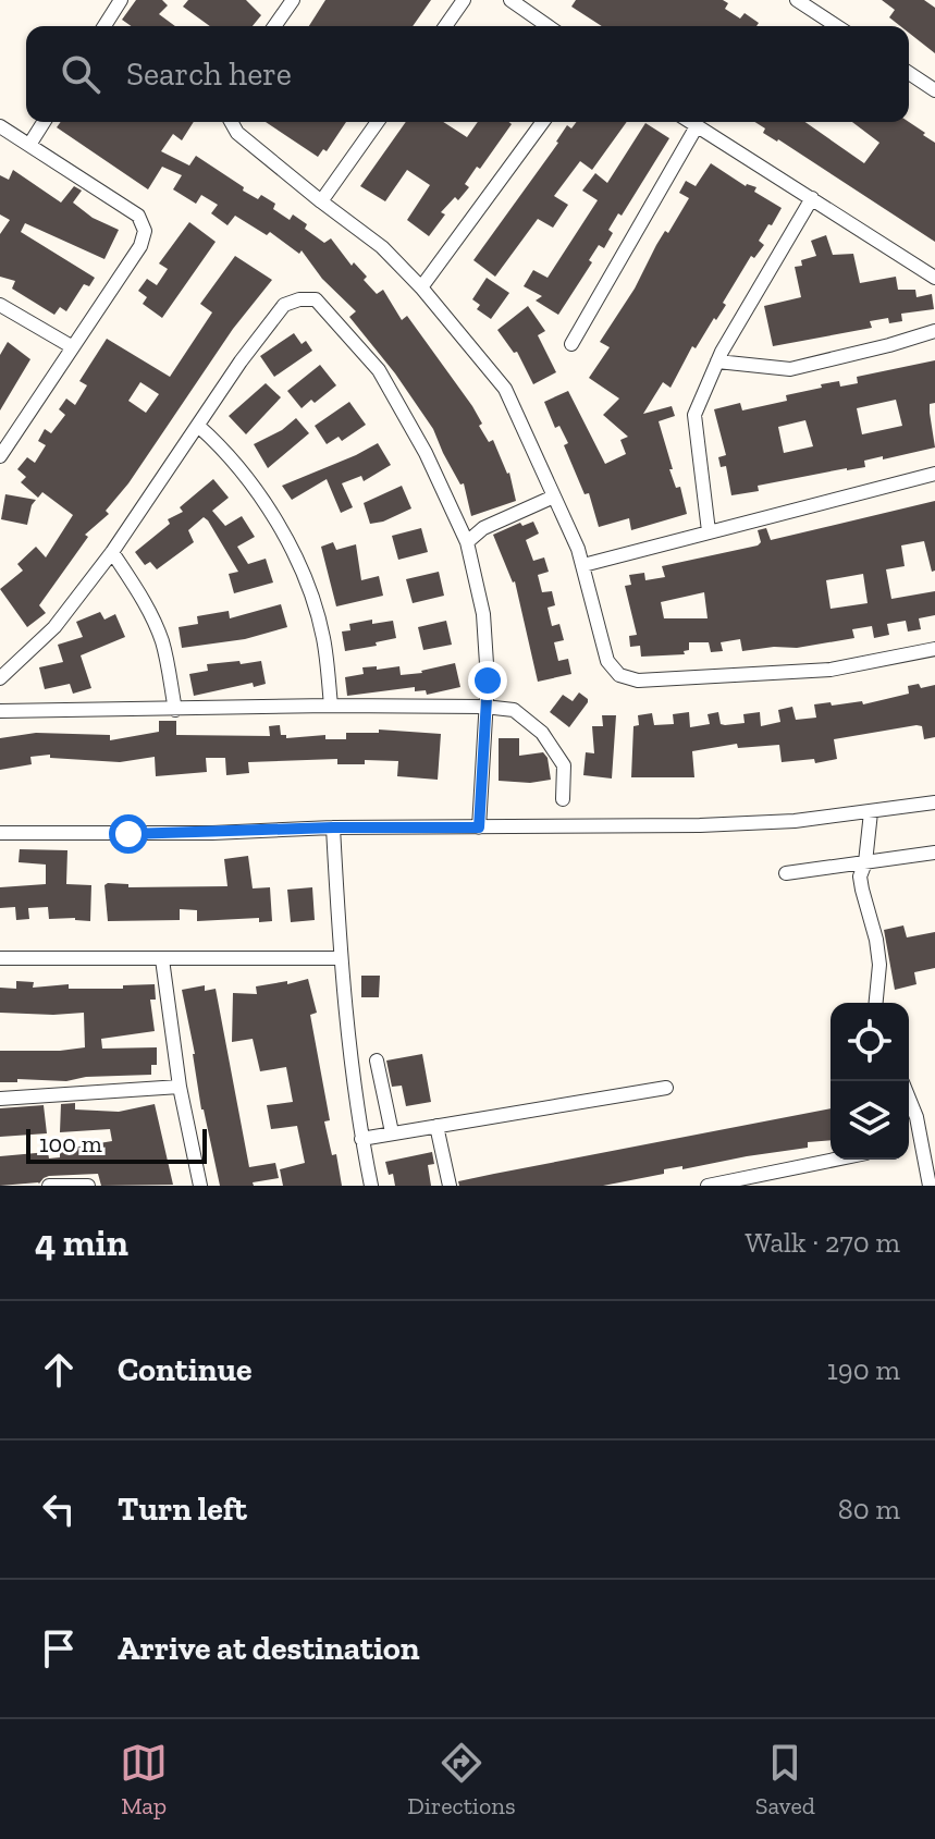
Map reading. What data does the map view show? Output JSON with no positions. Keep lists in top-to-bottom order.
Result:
{
  "scale_bar": "100 m",
  "page": {
    "search": "Search here",
    "scale": "100 m",
    "heading": ["4 min", "Walk · 270 m"],
    "list": [
      ["Continue", "190 m"],
      ["Turn left", "80 m"],
      "Arrive at destination"
    ],
    "nav": ["Map", "Directions", "Saved"]
  }
}
